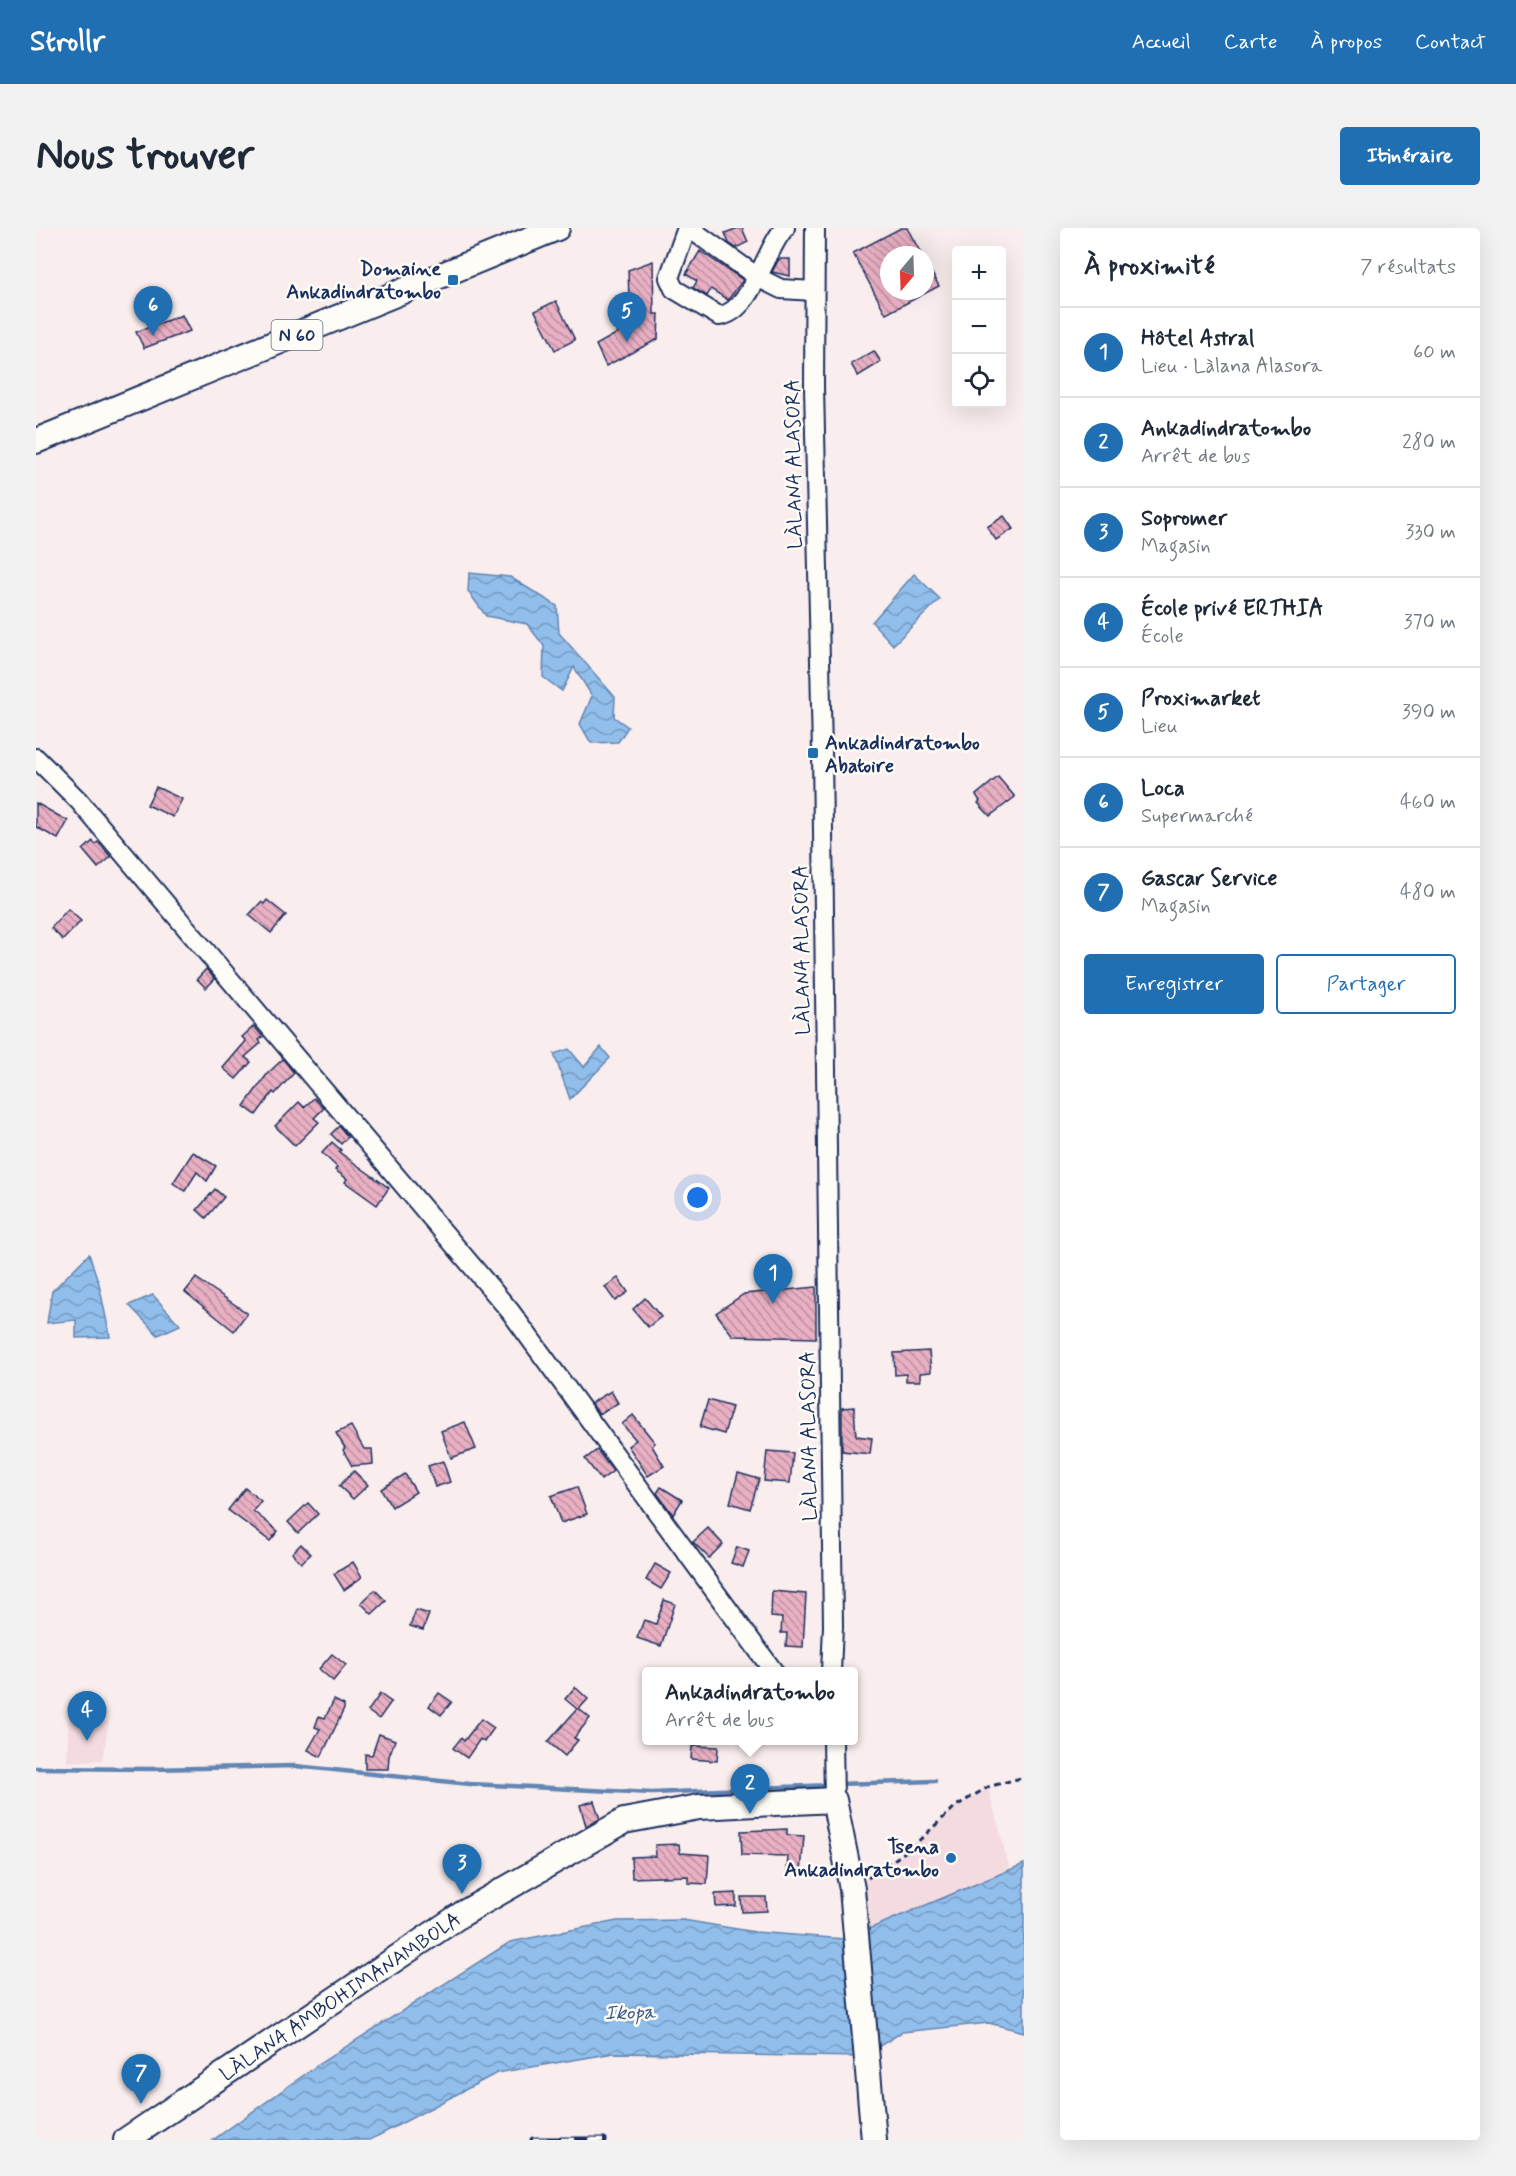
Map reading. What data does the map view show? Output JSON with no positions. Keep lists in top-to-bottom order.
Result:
{
  "streets": {
    "main road": ["N 60", "LÀLANA AMBOHIMANAMBOLA"],
    "street": ["LÀLANA ALASORA"]
  },
  "water": ["Ikopa"],
  "places": {
    "transit": ["Domaine Ankadindratombo", "Ankadindratombo Abatoire"],
    "other": ["Tsena Ankadindratombo"]
  },
  "north": "bottom",
  "page": {
    "header": "Strollr",
    "nav": [
      "Accueil",
      "Carte",
      "À propos",
      "Contact"
    ],
    "buttons": [
      "Itinéraire",
      ["Enregistrer", "Partager"]
    ],
    "title": "Nous trouver",
    "heading": ["À proximité", "7 résultats"],
    "map_buttons": ["+", "−"],
    "pins": [
      "6",
      "5",
      "1",
      "4",
      "2",
      "3",
      "7"
    ],
    "list": [
      {
        "mark": "1",
        "name": "Hôtel Astral",
        "note": "Lieu · Làlana Alasora",
        "value": "60 m"
      },
      {
        "mark": "2",
        "name": "Ankadindratombo",
        "note": "Arrêt de bus",
        "value": "280 m"
      },
      {
        "mark": "3",
        "name": "Sopromer",
        "note": "Magasin",
        "value": "330 m"
      },
      {
        "mark": "4",
        "name": "École privé ERTHIA",
        "note": "École",
        "value": "370 m"
      },
      {
        "mark": "5",
        "name": "Proximarket",
        "note": "Lieu",
        "value": "390 m"
      },
      {
        "mark": "6",
        "name": "Loca",
        "note": "Supermarché",
        "value": "460 m"
      },
      {
        "mark": "7",
        "name": "Gascar Service",
        "note": "Magasin",
        "value": "480 m"
      }
    ],
    "popup": ["Ankadindratombo", "Arrêt de bus"]
  }
}
